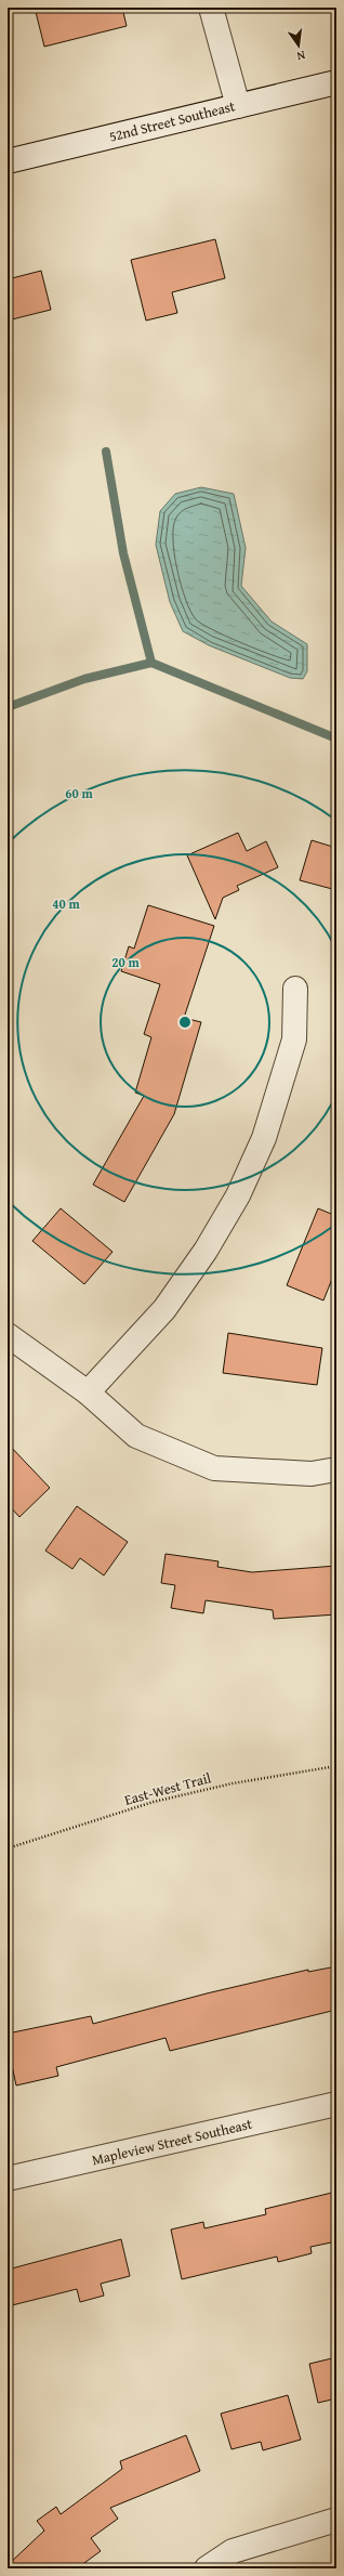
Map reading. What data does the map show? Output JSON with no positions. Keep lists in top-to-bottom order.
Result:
{
  "streets": {
    "street": ["52nd Street Southeast", "Mapleview Street Southeast"],
    "path": ["East-West Trail"]
  },
  "north": "bottom",
  "rings": ["60 m", "40 m", "20 m"]
}
